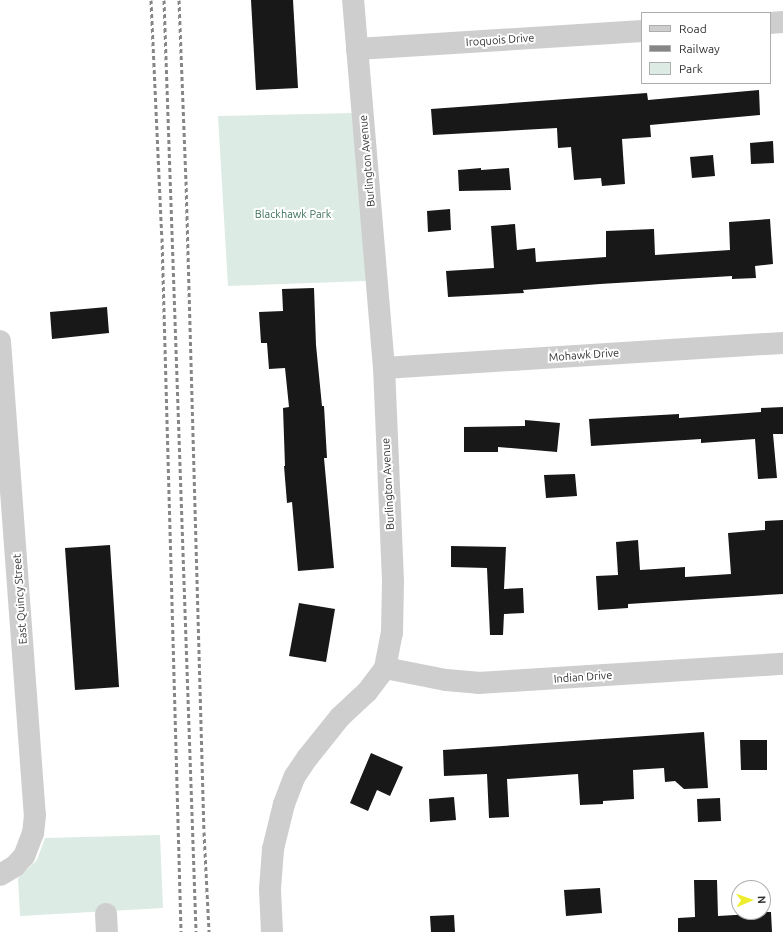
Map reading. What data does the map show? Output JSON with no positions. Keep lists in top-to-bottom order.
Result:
{
  "streets": {
    "street": [
      "Iroquois Drive",
      "Burlington Avenue",
      "Mohawk Drive",
      "East Quincy Street",
      "Indian Drive"
    ]
  },
  "crossings": [
    ["Iroquois Drive", "Burlington Avenue"],
    ["Burlington Avenue", "Mohawk Drive"],
    ["Burlington Avenue", "Indian Drive"]
  ],
  "parks": ["Blackhawk Park"],
  "legend": ["Road", "Railway", "Park"],
  "north": "right"
}
